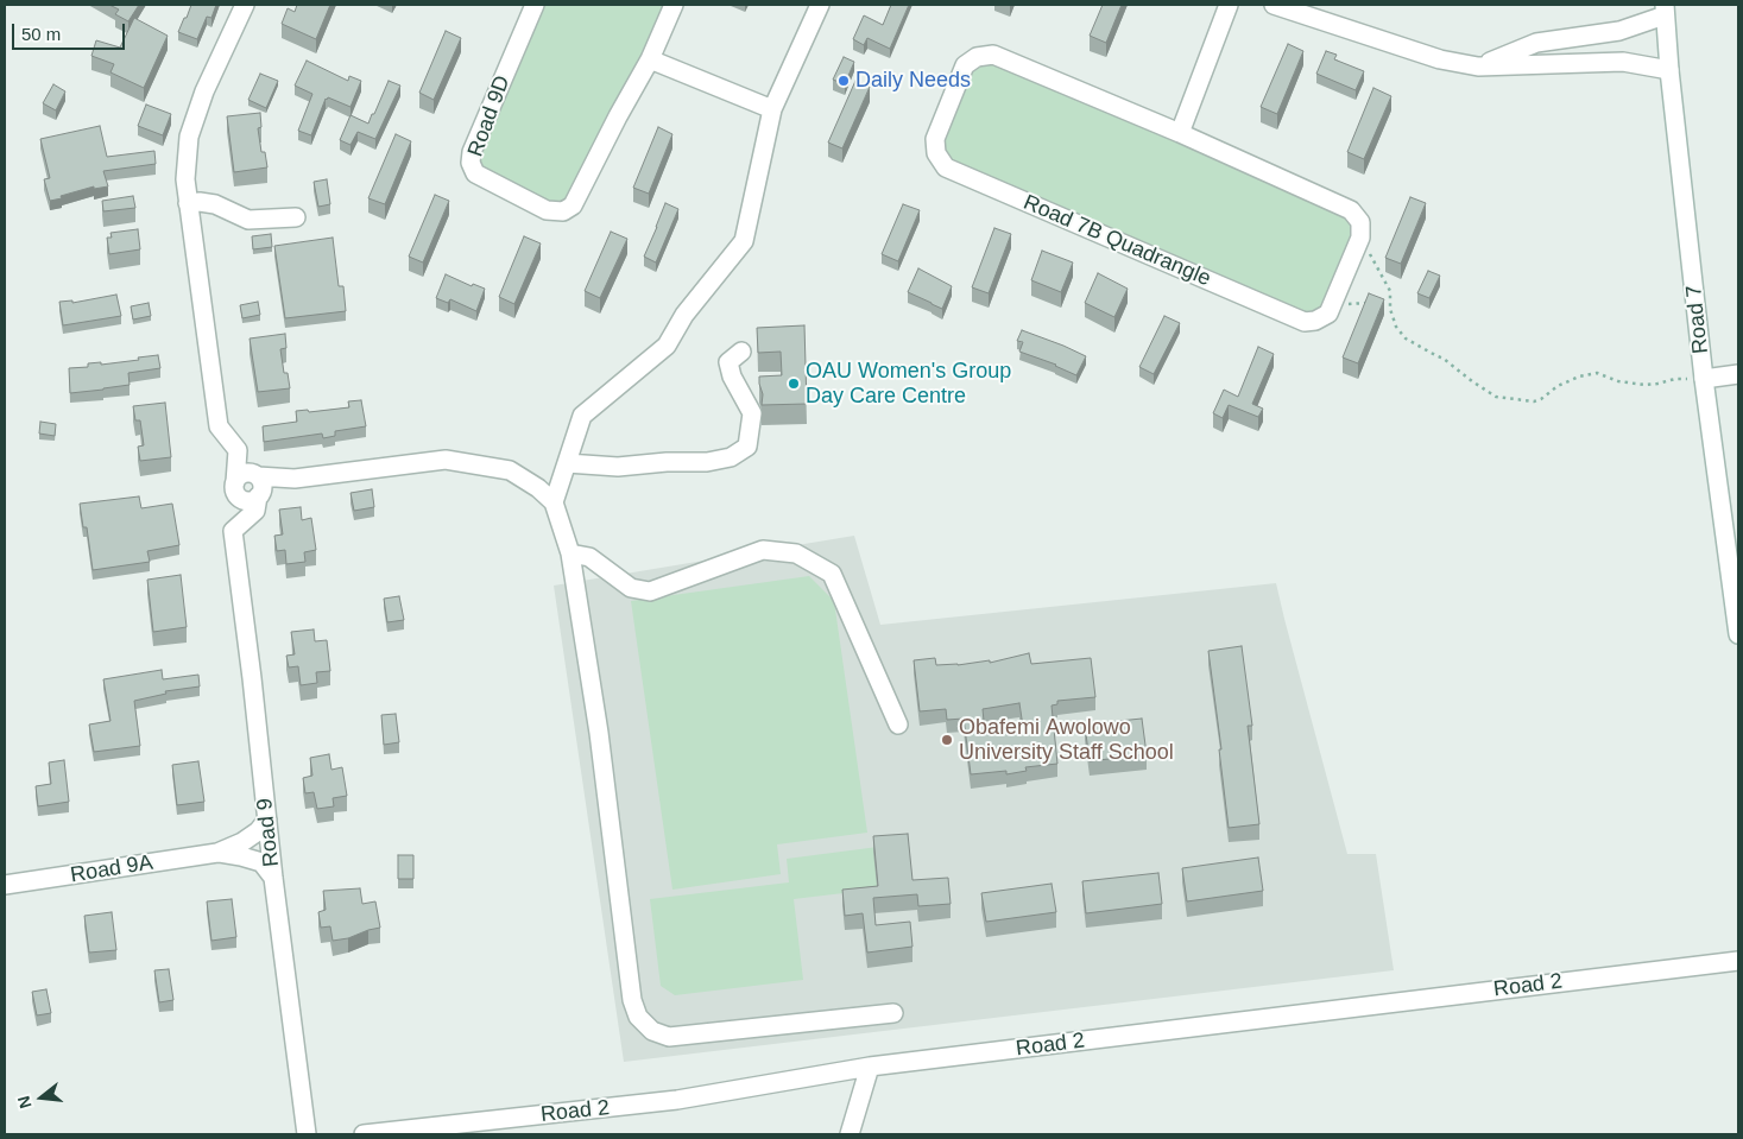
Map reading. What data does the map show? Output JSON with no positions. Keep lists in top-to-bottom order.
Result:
{
  "streets": {
    "street": [
      "Road 9D",
      "Road 7B Quadrangle",
      "Road 7",
      "Road 9",
      "Road 9A",
      "Road 2"
    ]
  },
  "places": ["Daily Needs", "OAU Women's Group Day Care Centre", "Obafemi Awolowo University Staff School"],
  "scale_bar": "50 m",
  "north": "left"
}
